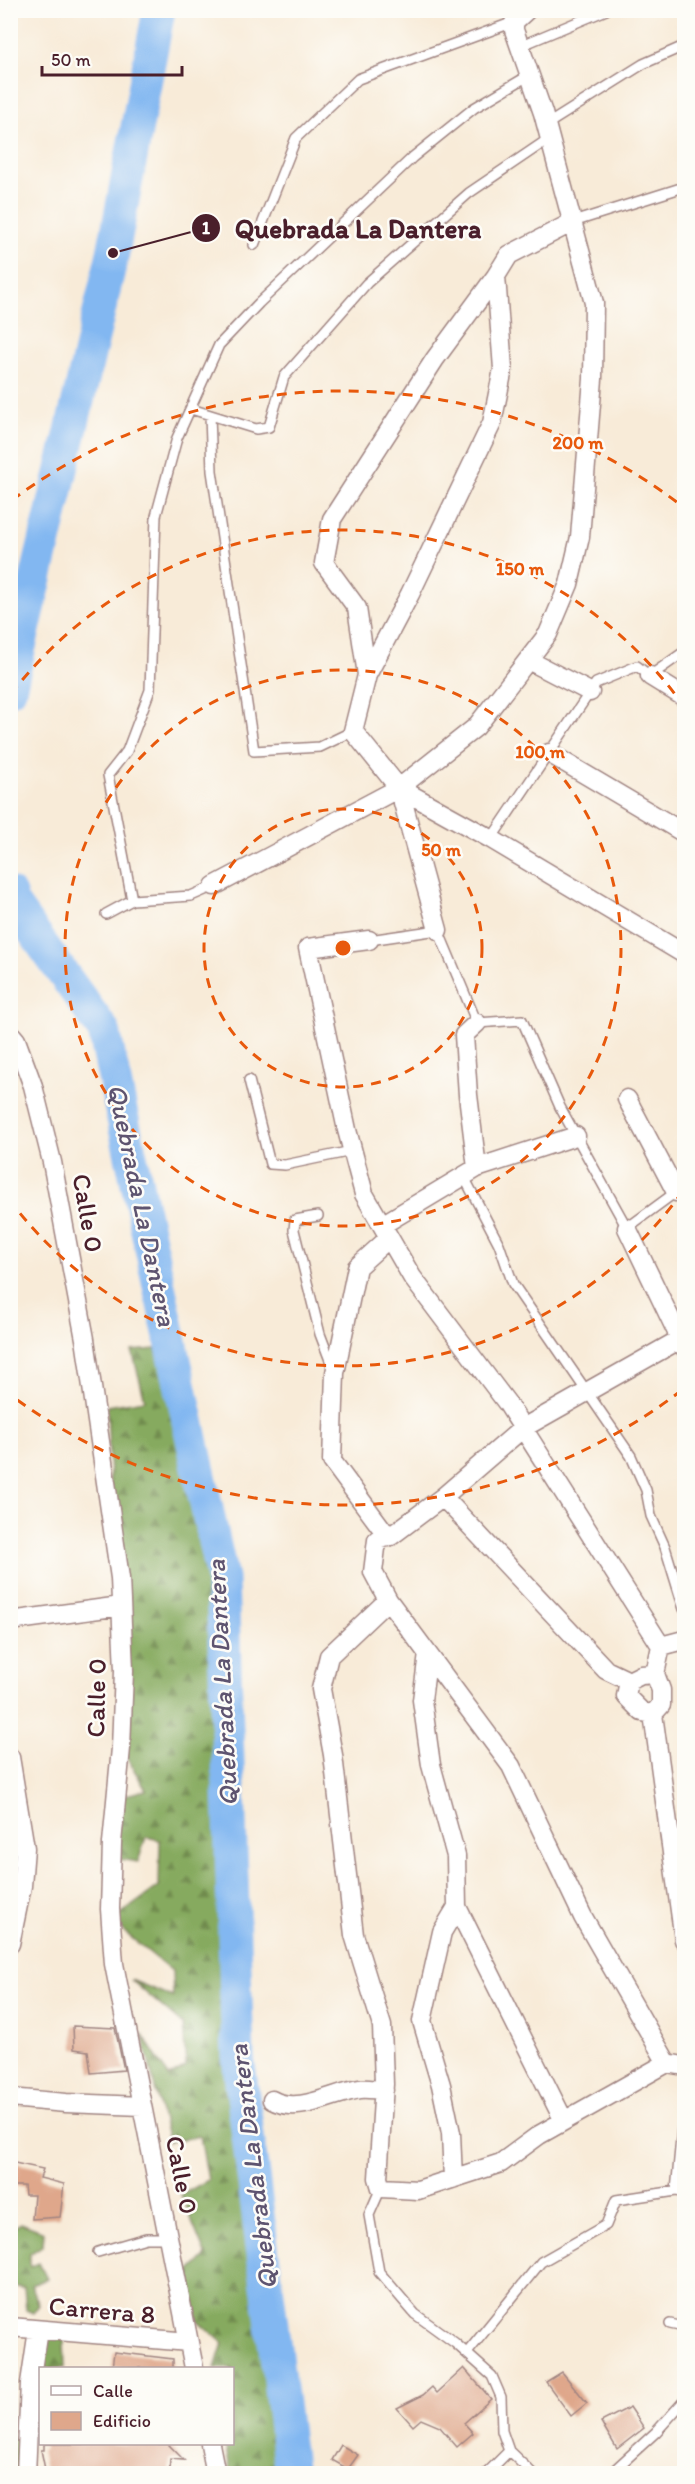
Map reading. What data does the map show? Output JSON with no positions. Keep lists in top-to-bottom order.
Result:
{
  "streets": {
    "street": ["Calle 0", "Carrera 8"]
  },
  "crossings": [
    ["Calle 0", "Carrera 8"]
  ],
  "water": ["Quebrada La Dantera"],
  "places": ["Quebrada La Dantera"],
  "legend": ["Calle", "Edificio"],
  "scale_bar": "50 m",
  "rings": [
    "200 m",
    "150 m",
    "100 m",
    "50 m"
  ]
}
